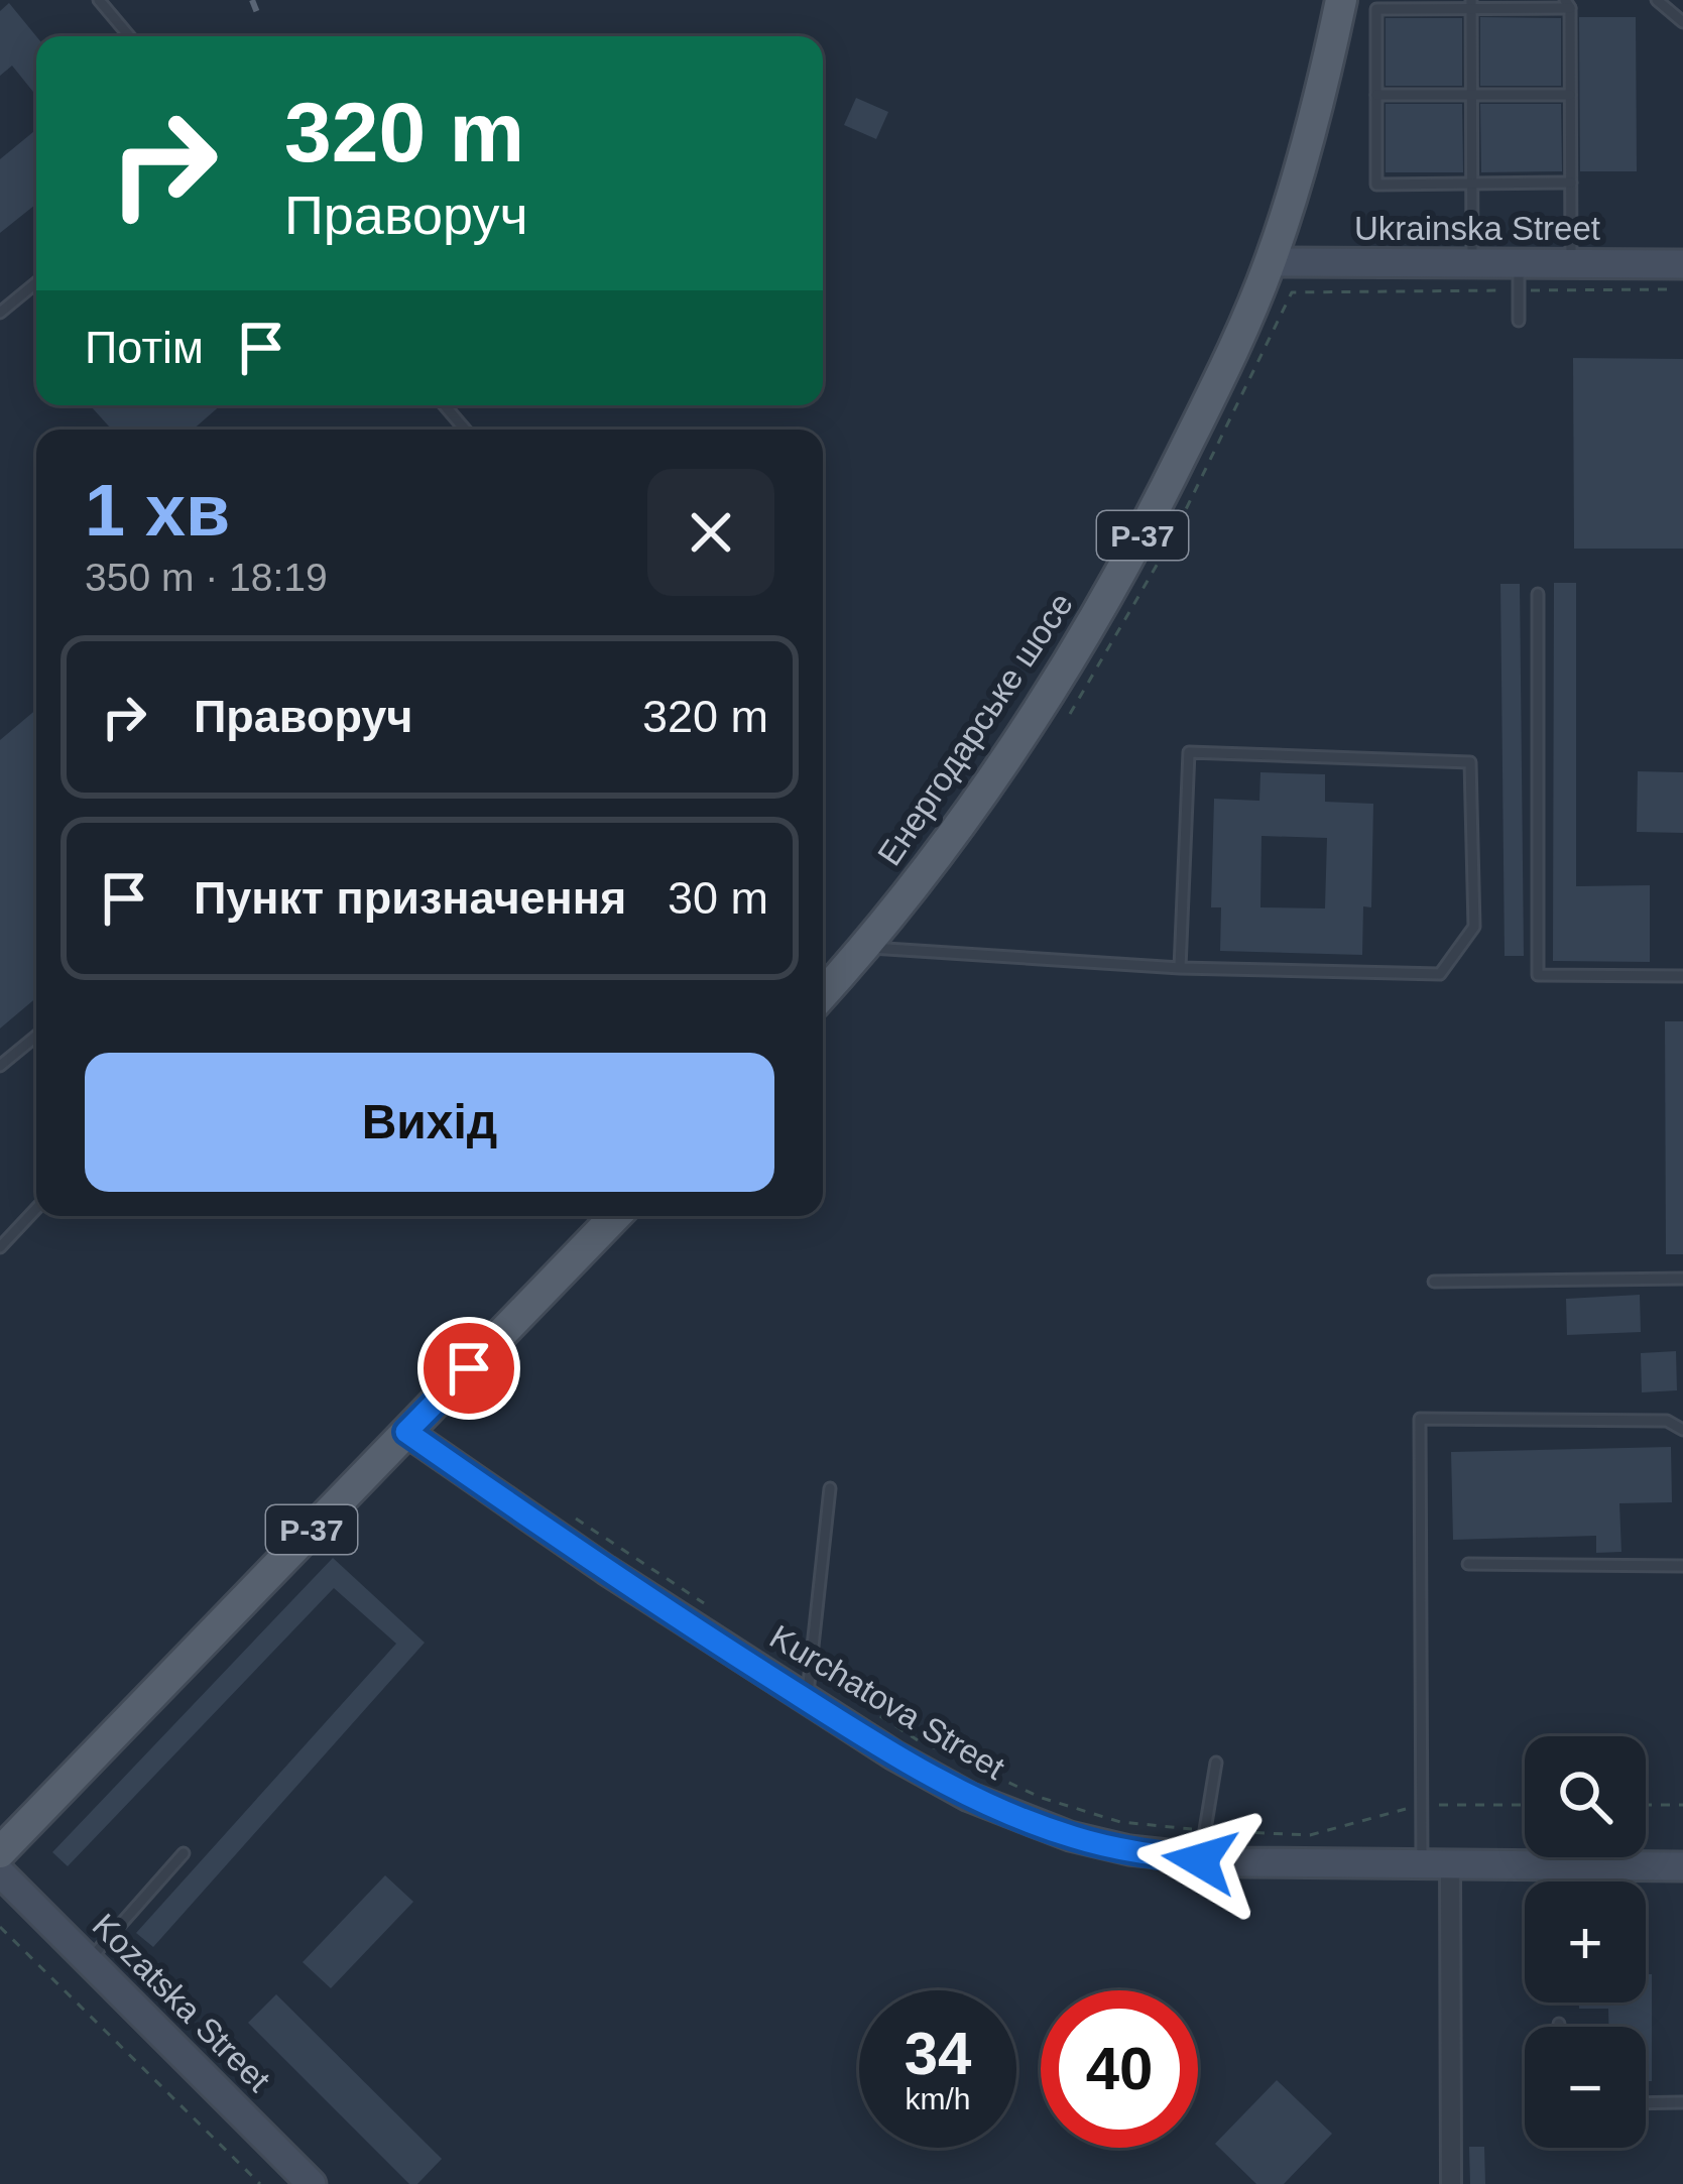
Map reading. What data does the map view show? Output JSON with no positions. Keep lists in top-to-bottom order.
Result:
{
  "streets": {
    "main road": ["Р-37", "Енергодарське шосе"],
    "street": ["Ukrainska Street", "Kurchatova Street", "Kozatska Street"]
  },
  "crossings": [
    ["Ukrainska Street", "Енергодарське шосе"],
    ["Р-37", "Kurchatova Street"]
  ],
  "page": {
    "turn": ["320 m", "Праворуч"],
    "then": "Потім",
    "heading": ["1 хв", "350 m · 18:19"],
    "list": [
      {
        "name": "Праворуч",
        "value": "320 m"
      },
      {
        "name": "Пункт призначення",
        "value": "30 m"
      }
    ],
    "buttons": "Вихід",
    "map_buttons": ["+", "−"],
    "speed": "34 km/h",
    "limit": "40"
  }
}
